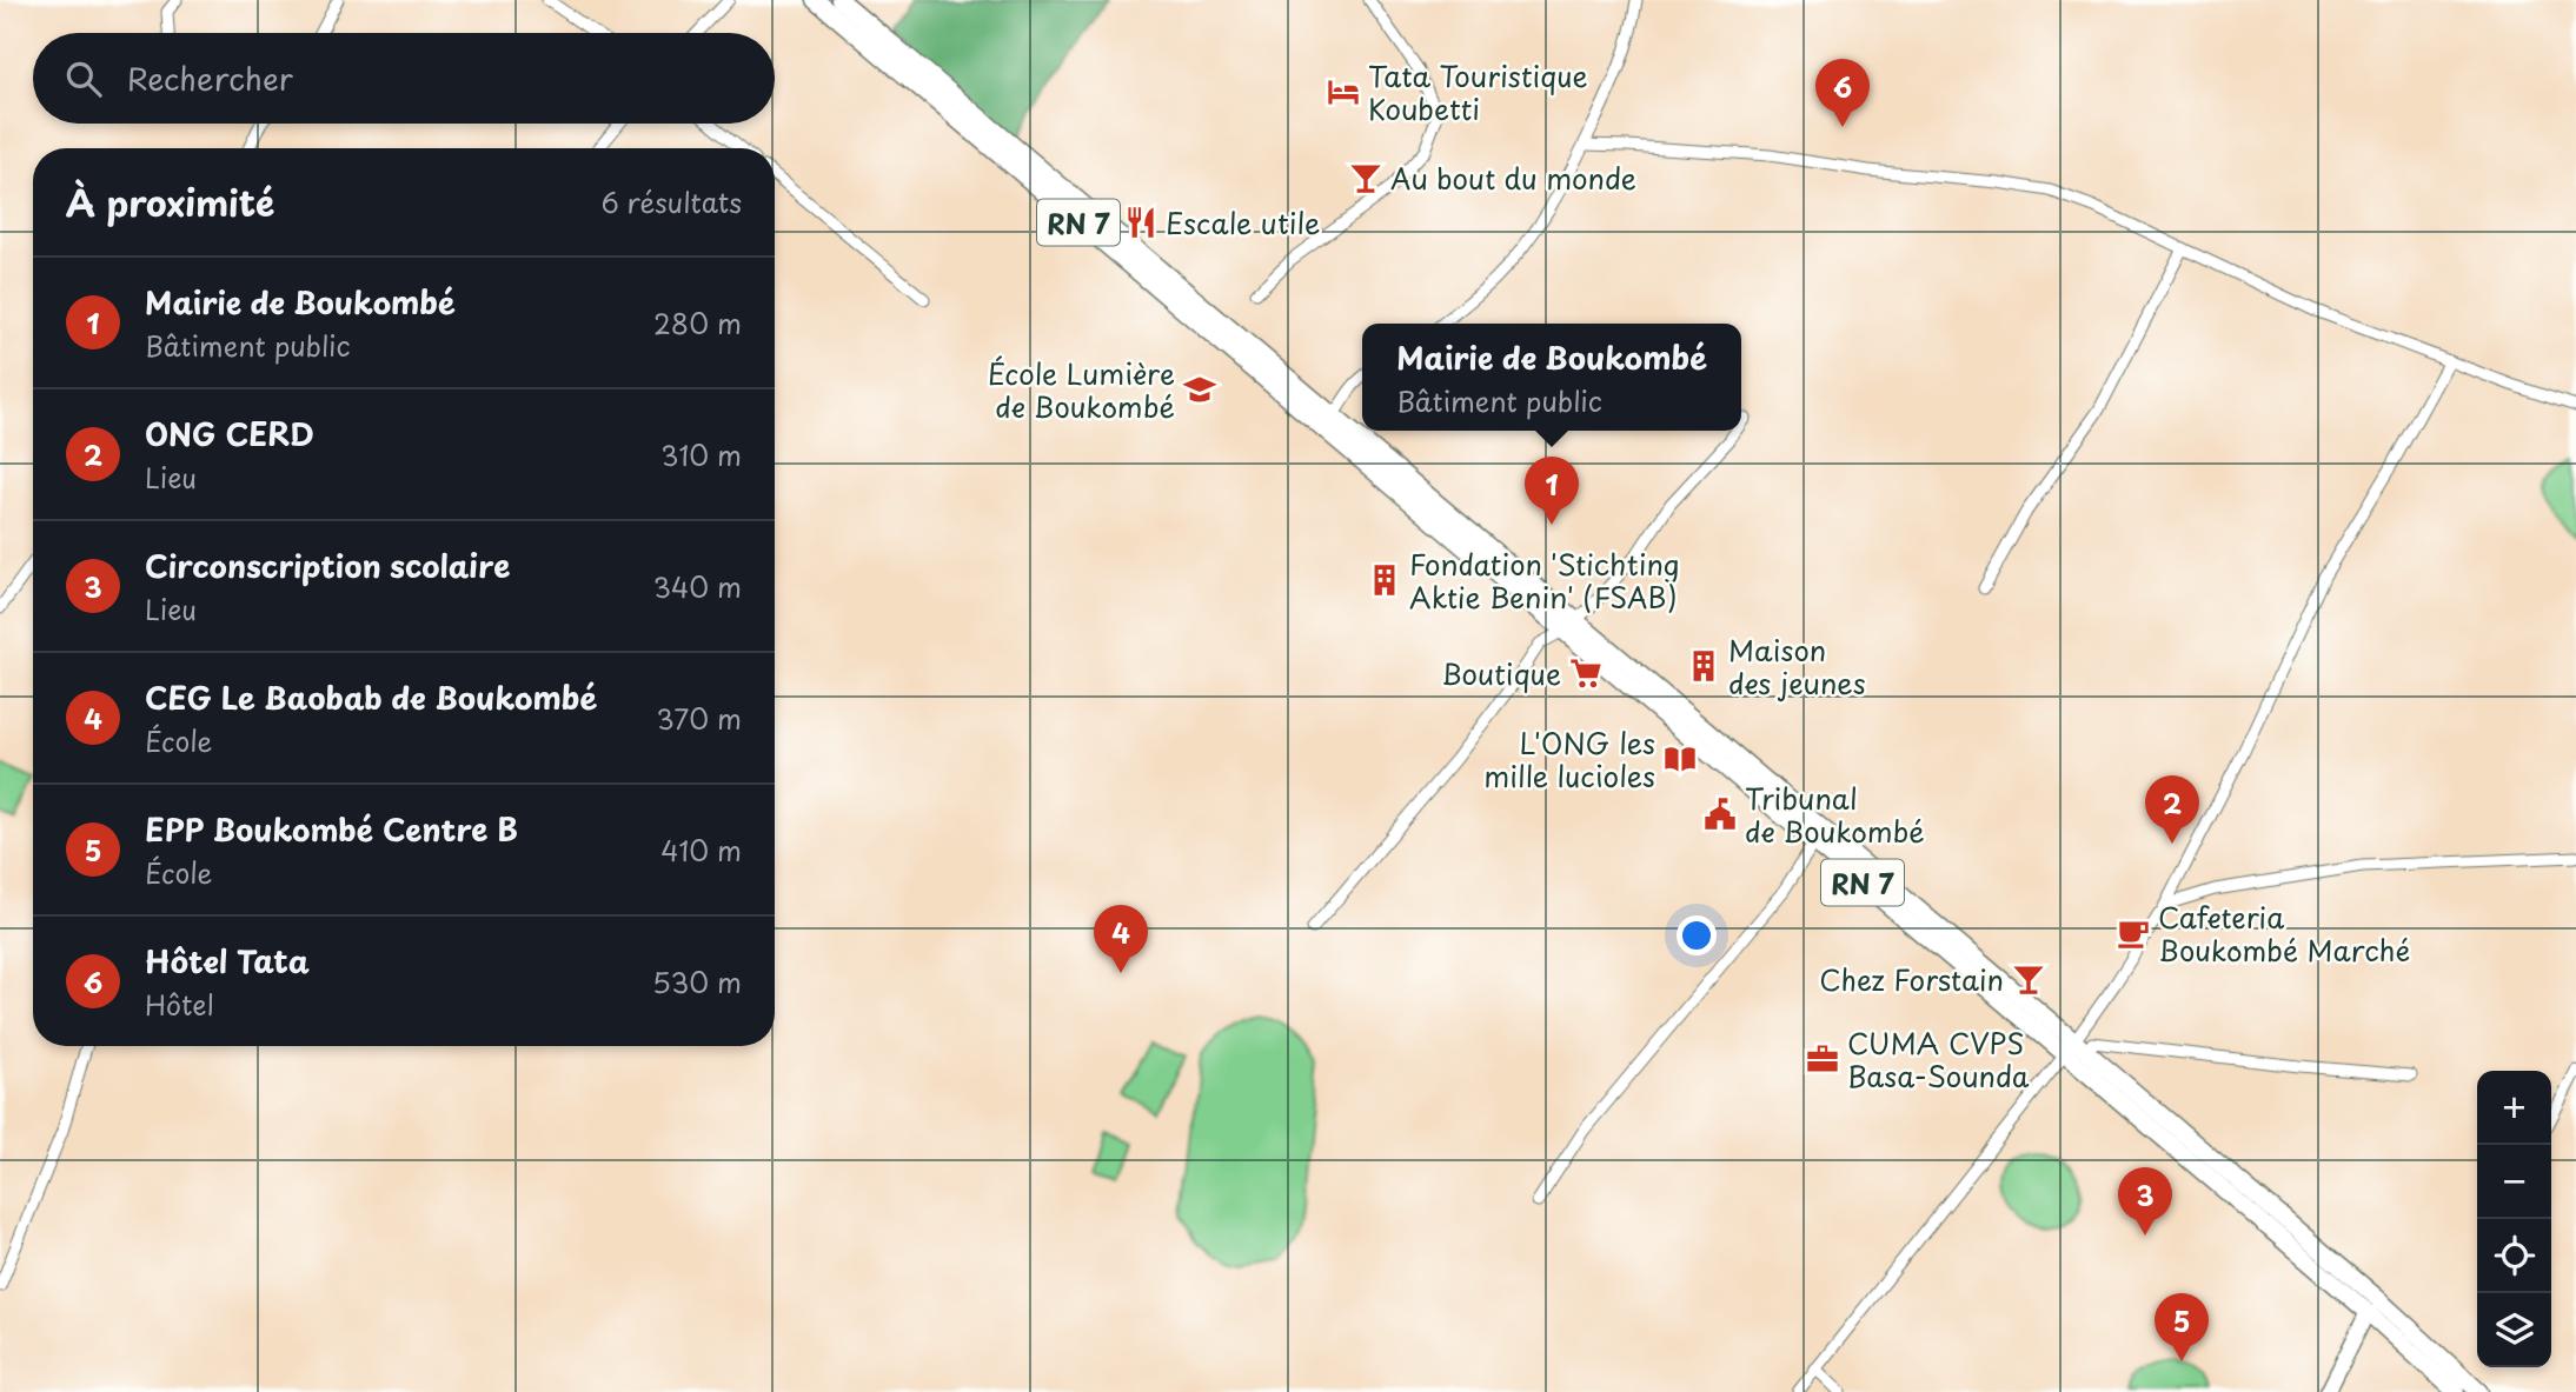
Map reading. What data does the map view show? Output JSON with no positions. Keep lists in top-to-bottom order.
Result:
{
  "streets": {
    "main road": ["RN 7"]
  },
  "places": {
    "hotel": ["Tata Touristique Koubetti"],
    "bar": ["Au bout du monde", "Chez Forstain"],
    "restaurant": ["Escale utile"],
    "school or university": ["École Lumière de Boukombé"],
    "building": ["Fondation 'Stichting Aktie Benin' (FSAB)", "Maison des jeunes"],
    "supermarket": ["Boutique"],
    "library": ["L'ONG les mille lucioles"],
    "public building": ["Tribunal de Boukombé"],
    "cafe": ["Cafeteria Boukombé Marché"],
    "office": ["CUMA CVPS Basa-Sounda"]
  },
  "page": {
    "search": "Rechercher",
    "pins": [
      "6",
      "1",
      "2",
      "4",
      "3",
      "5"
    ],
    "heading": ["À proximité", "6 résultats"],
    "list": [
      {
        "mark": "1",
        "name": "Mairie de Boukombé",
        "note": "Bâtiment public",
        "value": "280 m"
      },
      {
        "mark": "2",
        "name": "ONG CERD",
        "note": "Lieu",
        "value": "310 m"
      },
      {
        "mark": "3",
        "name": "Circonscription scolaire",
        "note": "Lieu",
        "value": "340 m"
      },
      {
        "mark": "4",
        "name": "CEG Le Baobab de Boukombé",
        "note": "École",
        "value": "370 m"
      },
      {
        "mark": "5",
        "name": "EPP Boukombé Centre B",
        "note": "École",
        "value": "410 m"
      },
      {
        "mark": "6",
        "name": "Hôtel Tata",
        "note": "Hôtel",
        "value": "530 m"
      }
    ],
    "popup": ["Mairie de Boukombé", "Bâtiment public"],
    "map_buttons": ["+", "−"]
  }
}
